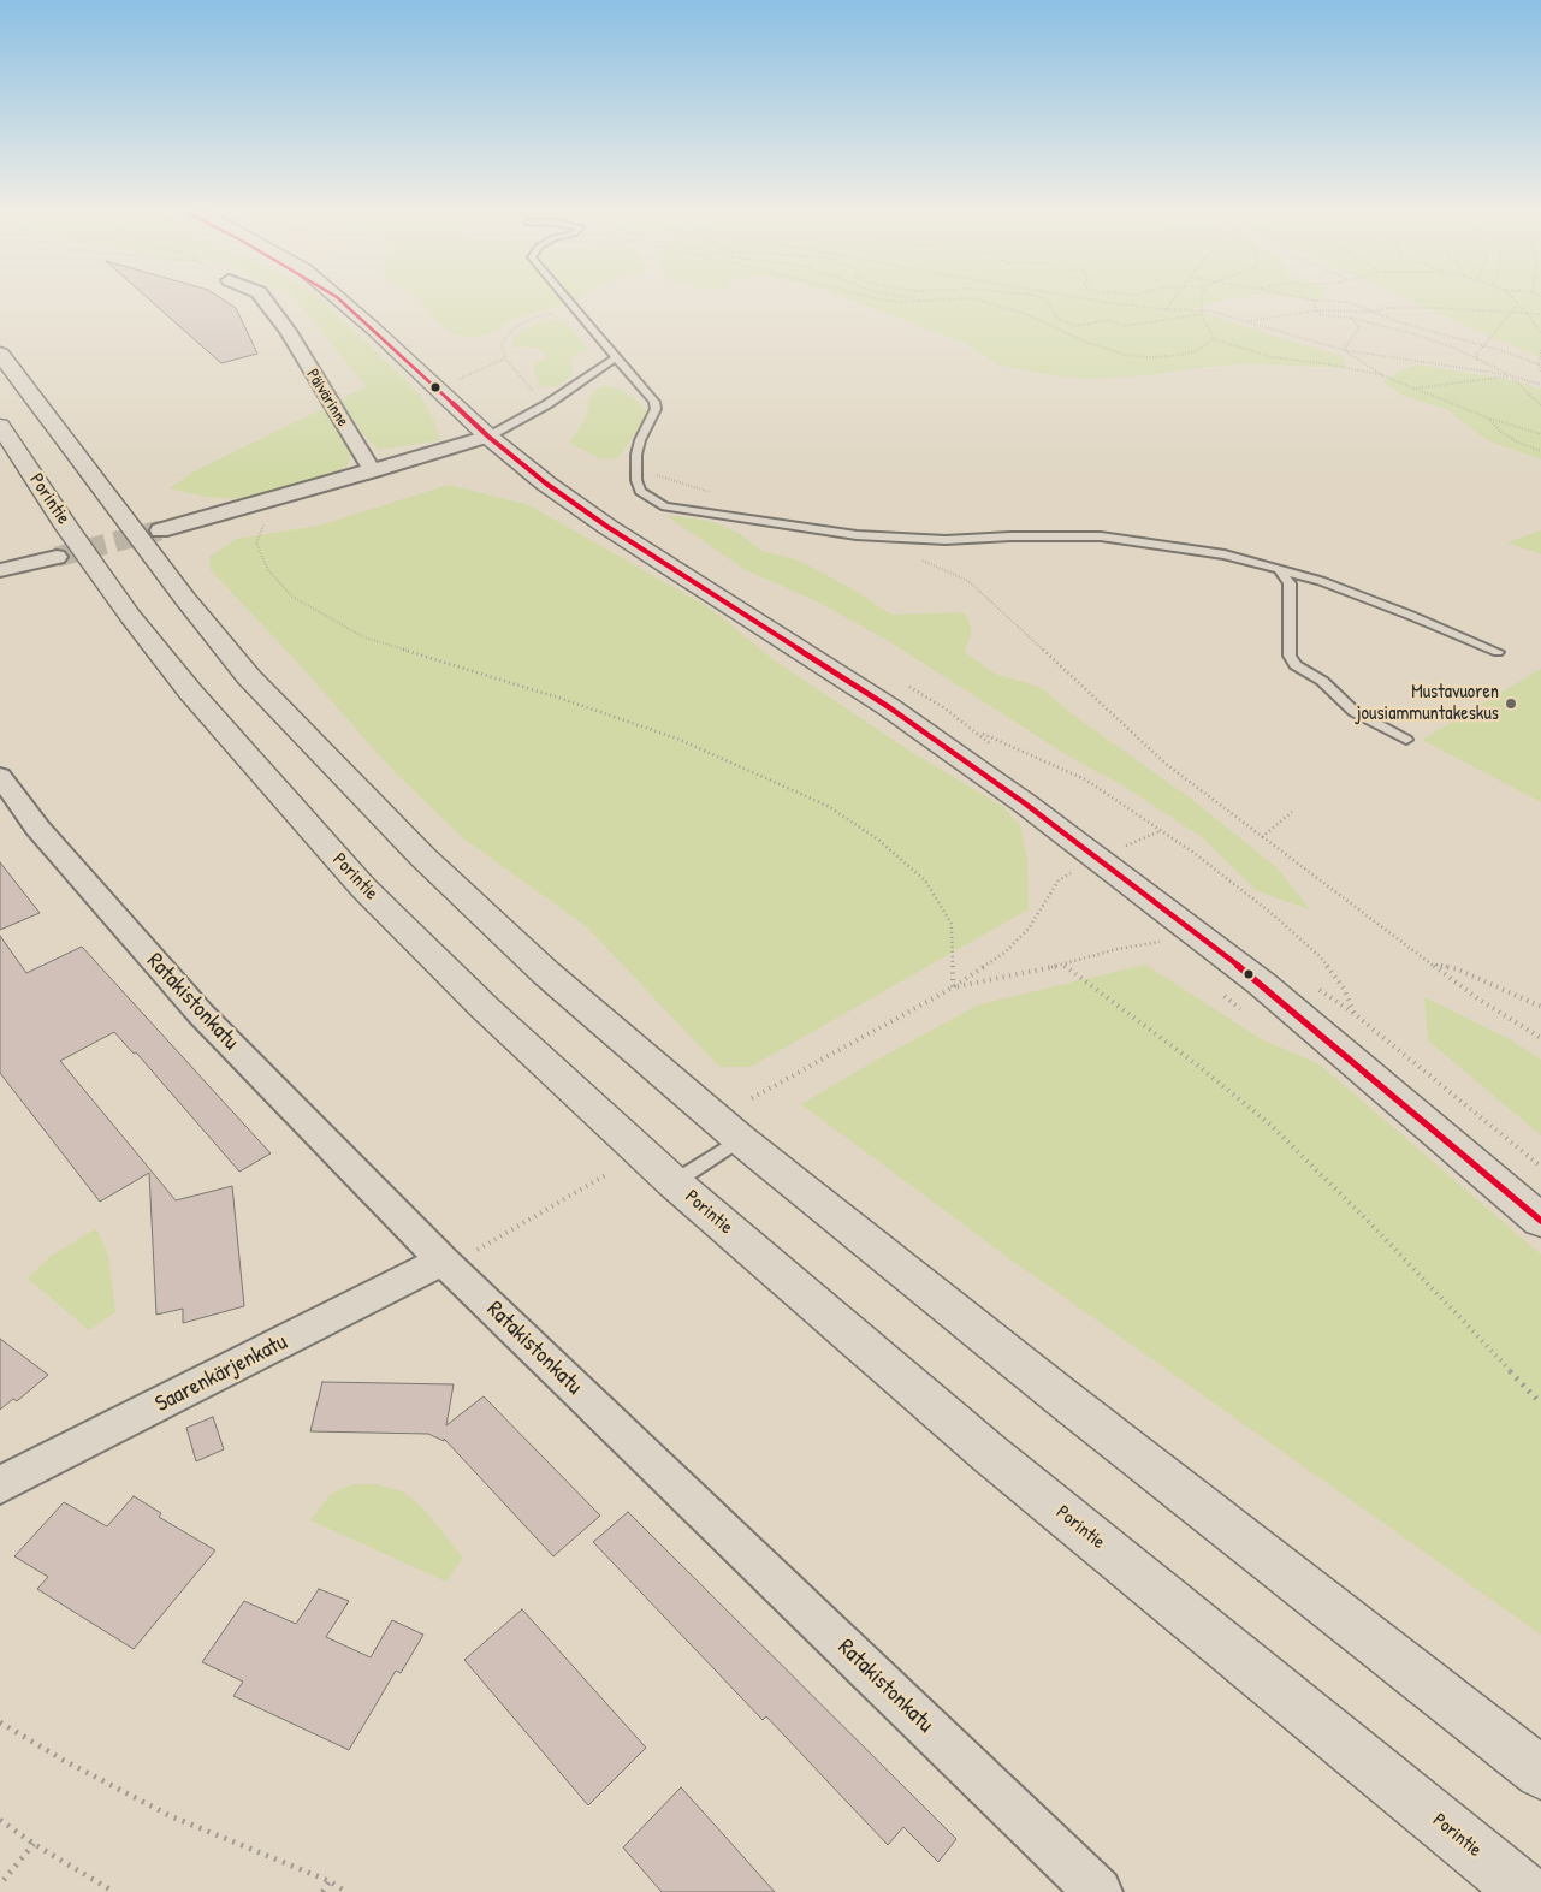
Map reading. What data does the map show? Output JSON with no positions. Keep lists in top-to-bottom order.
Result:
{
  "streets": {
    "main road": ["Porintie"],
    "street": ["Päivärinne", "Ratakistonkatu", "Saarenkärjenkatu"]
  },
  "crossings": [
    ["Ratakistonkatu", "Saarenkärjenkatu"]
  ],
  "places": ["Mustavuoren jousiammuntakeskus"]
}
